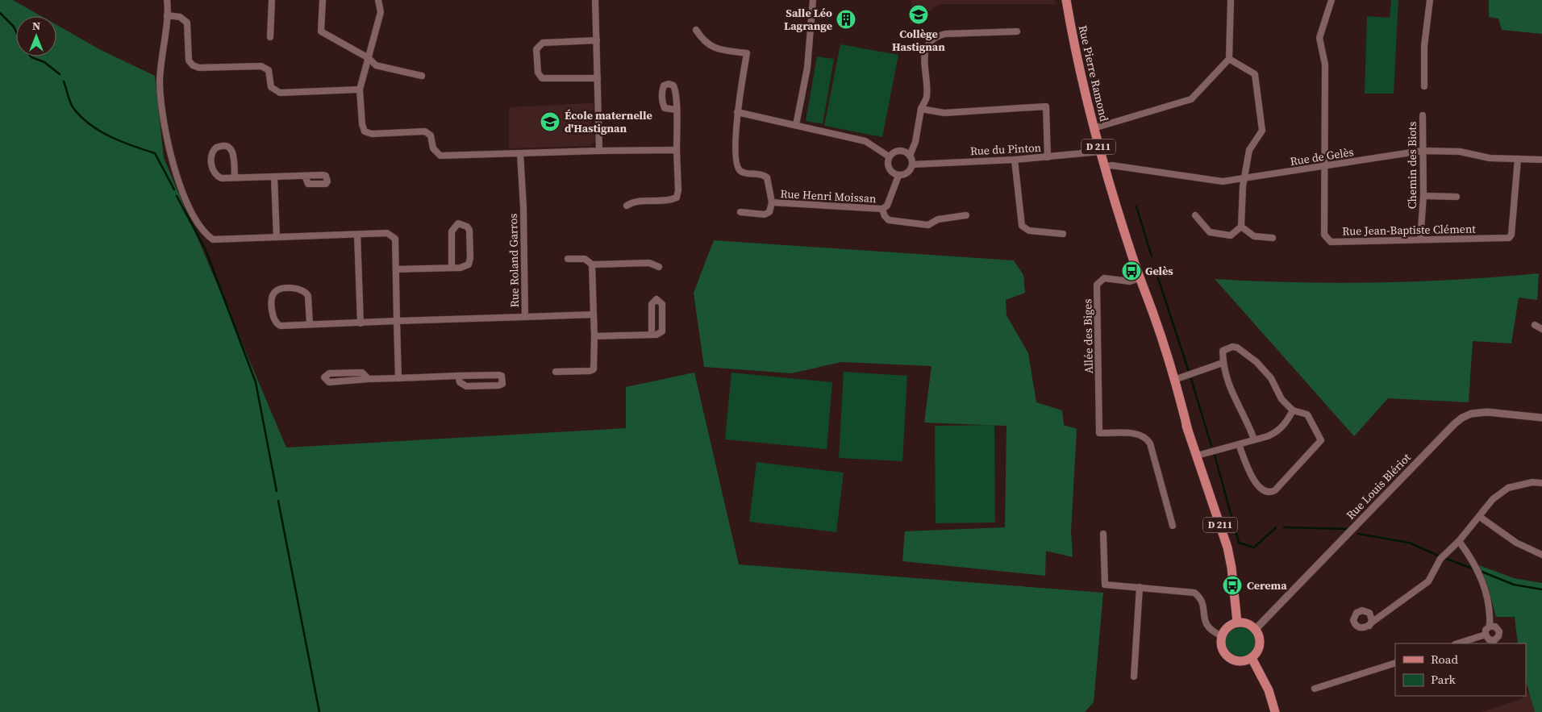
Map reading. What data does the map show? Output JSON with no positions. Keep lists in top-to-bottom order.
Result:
{
  "streets": {
    "main road": ["Rue Pierre Ramond", "D 211"],
    "street": [
      "Rue du Pinton",
      "Rue de Gelès",
      "Chemin des Biots",
      "Rue Henri Moissan",
      "Rue Jean-Baptiste Clément",
      "Rue Roland Garros",
      "Allée des Biges",
      "Rue Louis Blériot"
    ]
  },
  "crossings": [
    ["Rue Pierre Ramond", "Rue du Pinton"],
    ["Rue Pierre Ramond", "Rue de Gelès"],
    ["Rue Pierre Ramond", "Allée des Biges"],
    ["Rue Pierre Ramond", "Rue Louis Blériot"],
    ["Rue du Pinton", "Rue Henri Moissan"],
    ["Rue de Gelès", "Chemin des Biots"],
    ["Rue de Gelès", "Rue Jean-Baptiste Clément"],
    ["Chemin des Biots", "Rue Jean-Baptiste Clément"]
  ],
  "places": {
    "school or university": ["Collège Hastignan", "École maternelle d'Hastignan"],
    "building": ["Salle Léo Lagrange"],
    "bus stop": ["Gelès", "Cerema"]
  },
  "legend": ["Road", "Park"],
  "north": "top"
}
